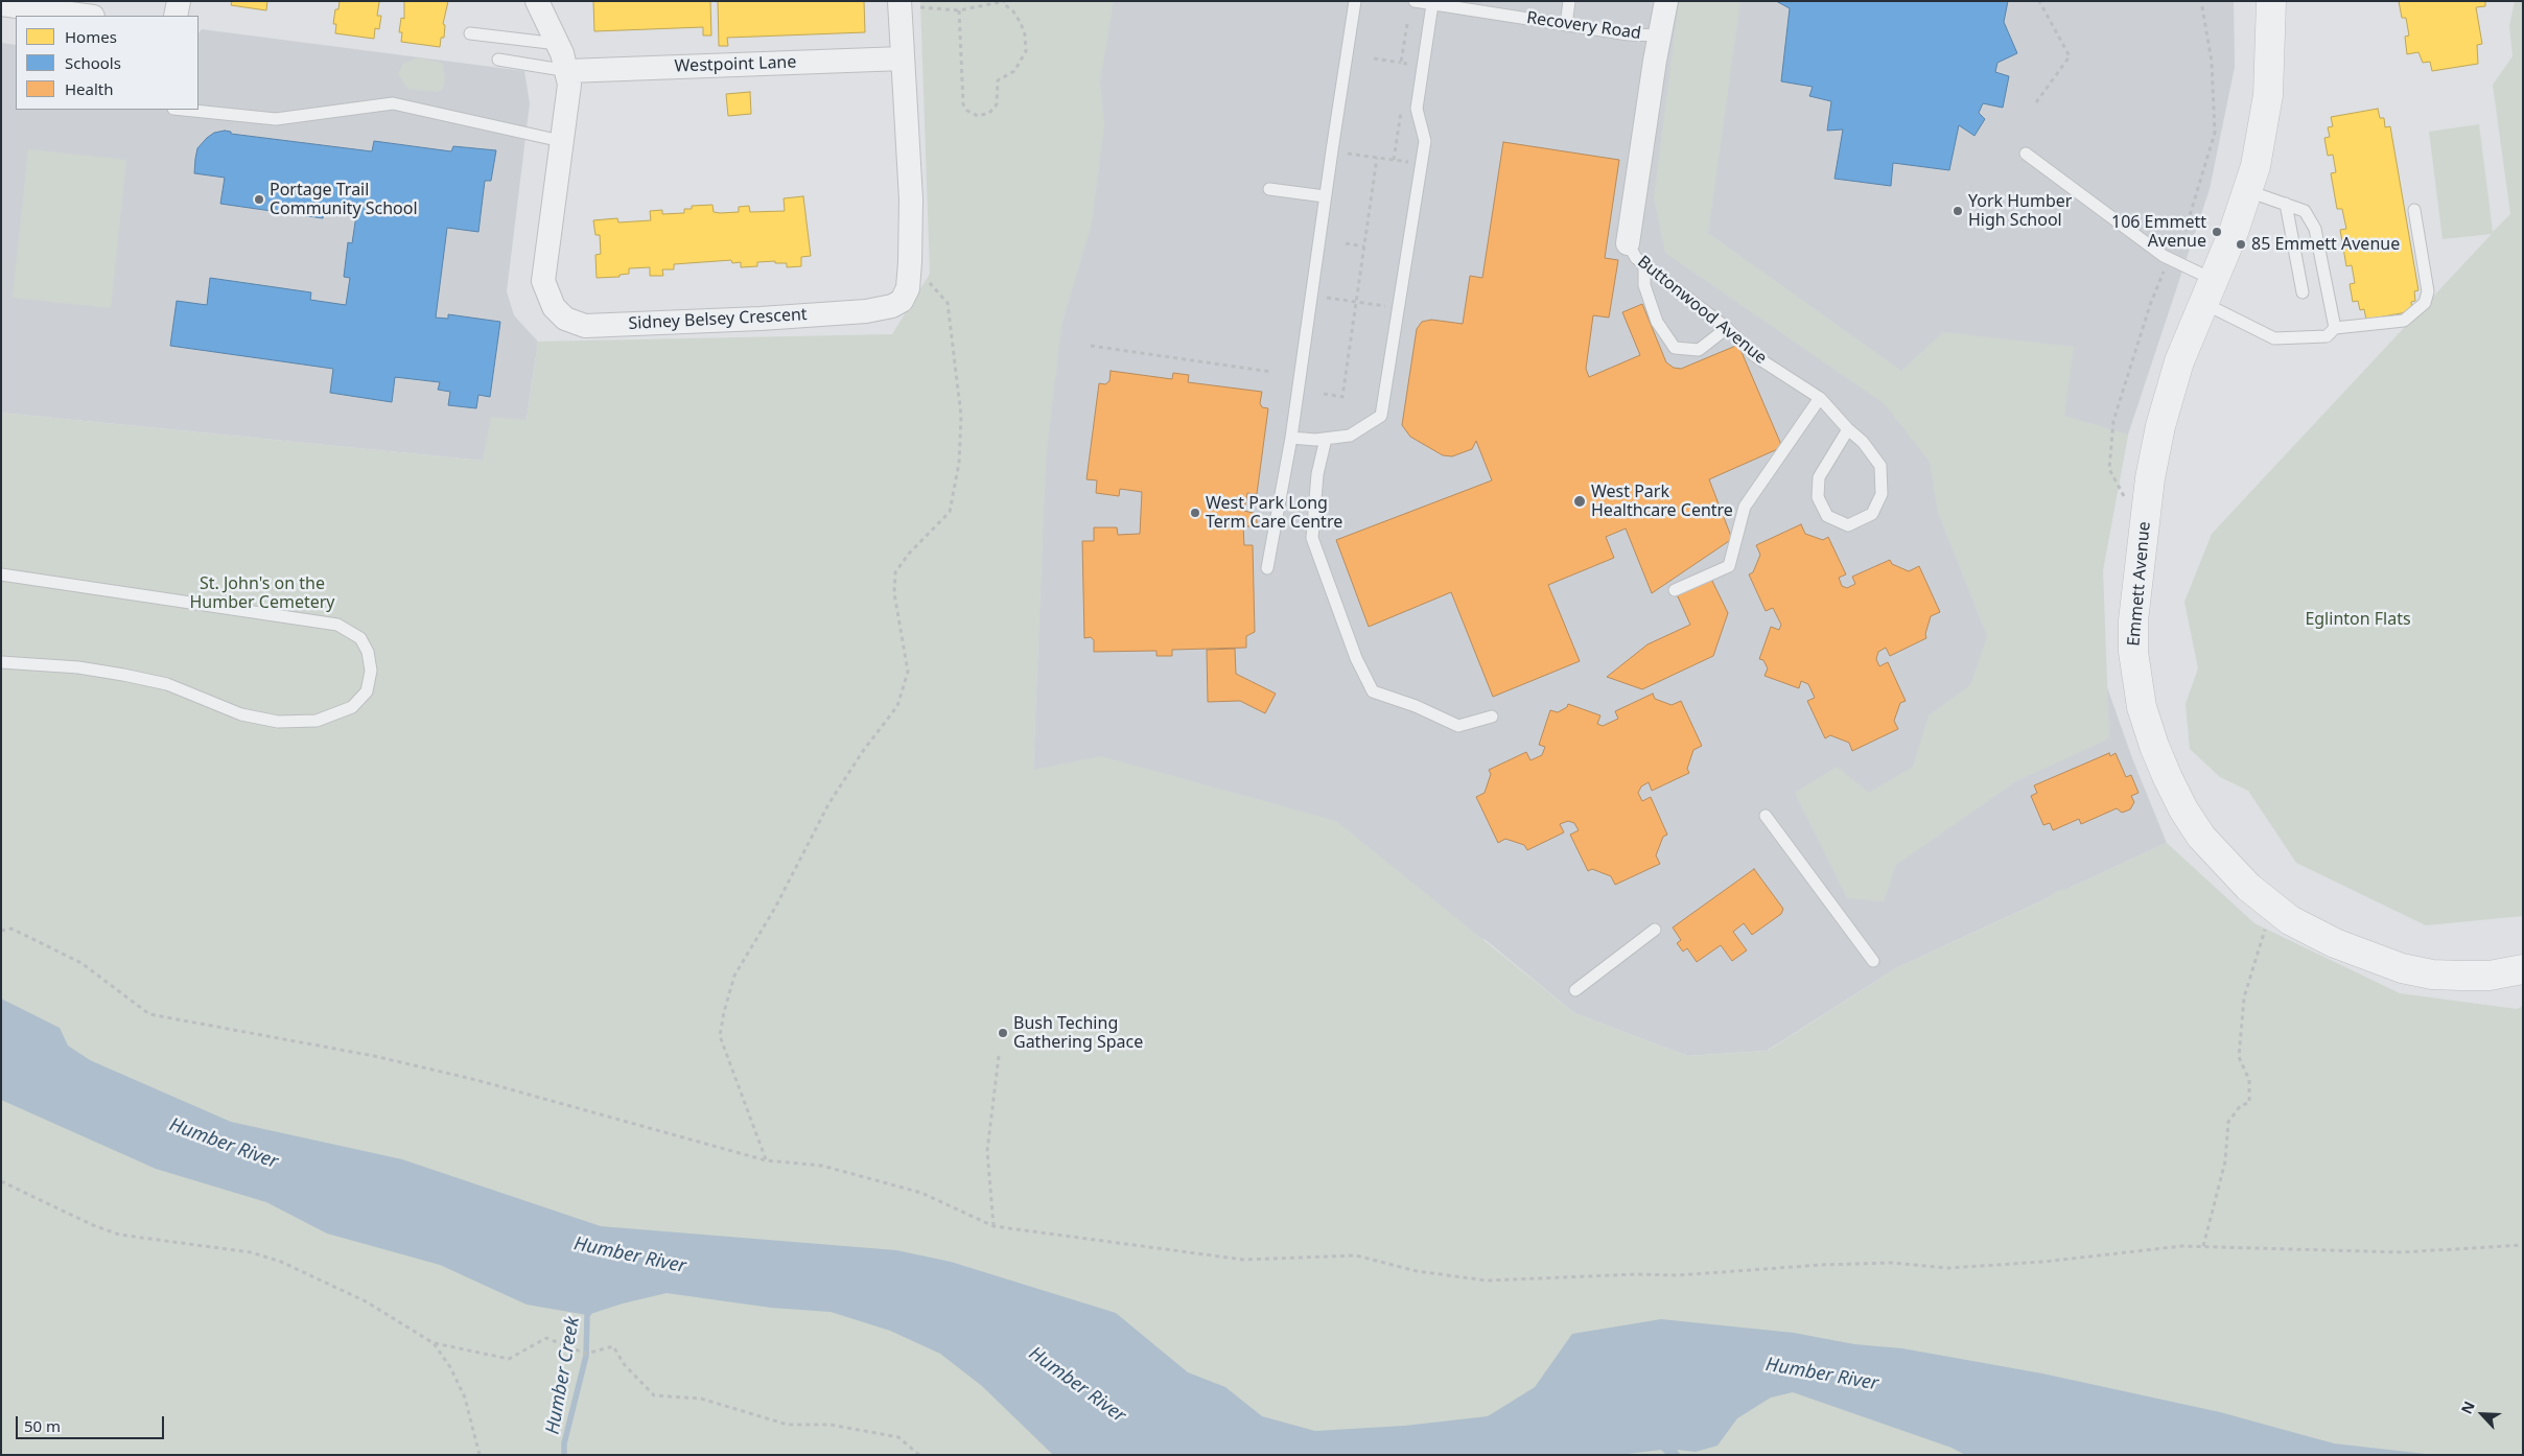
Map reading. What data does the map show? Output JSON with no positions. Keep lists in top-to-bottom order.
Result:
{
  "streets": {
    "street": [
      "Westpoint Lane",
      "Buttonwood Avenue",
      "Sidney Belsey Crescent",
      "Emmett Avenue"
    ],
    "lane": ["Recovery Road"]
  },
  "crossings": [
    ["Recovery Road", "Buttonwood Avenue"],
    ["Westpoint Lane", "Sidney Belsey Crescent"]
  ],
  "water": ["Humber River", "Humber Creek"],
  "parks": ["St. John's on the Humber Cemetery", "Eglinton Flats"],
  "places": [
    "Portage Trail Community School",
    "York Humber High School",
    "106 Emmett Avenue",
    "85 Emmett Avenue",
    "West Park Healthcare Centre",
    "West Park Long Term Care Centre",
    "Bush Teching Gathering Space"
  ],
  "legend": ["Homes", "Schools", "Health"],
  "scale_bar": "50 m",
  "north": "top left"
}
